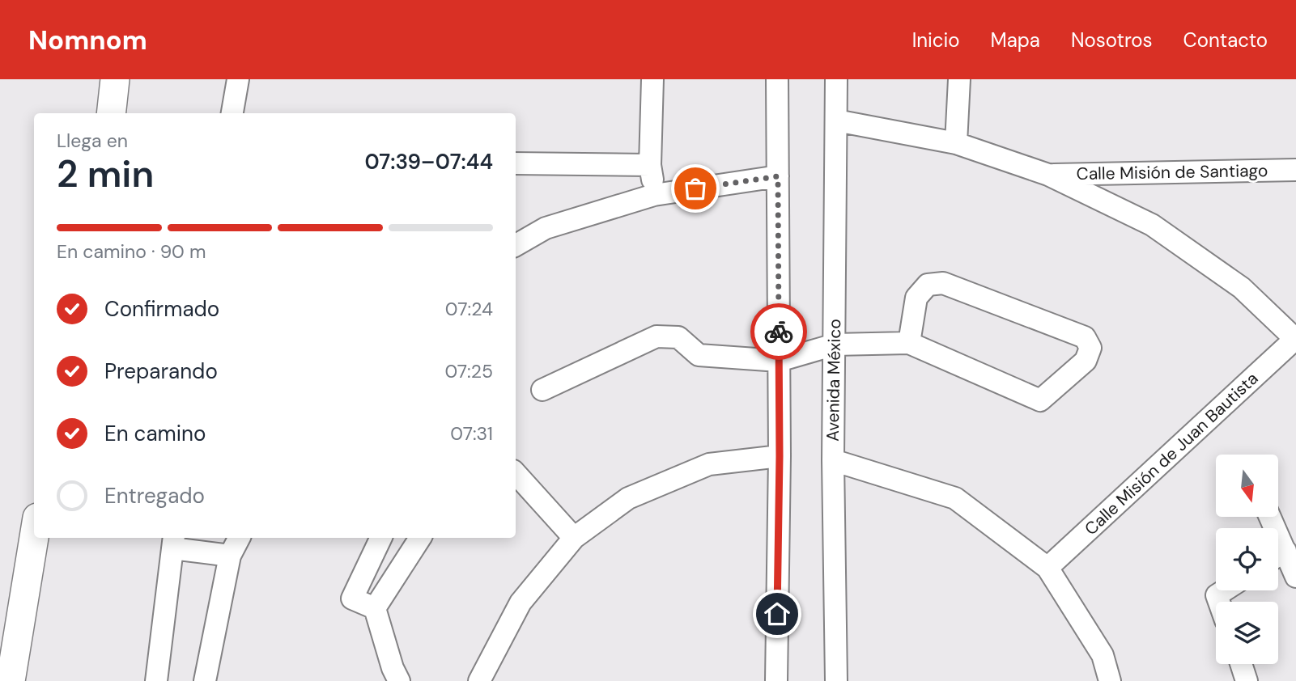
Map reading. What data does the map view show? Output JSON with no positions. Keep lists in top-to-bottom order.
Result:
{
  "streets": {
    "street": ["Calle Misión de Santiago", "Avenida México", "Calle Misión de Juan Bautista"]
  },
  "north": "bottom",
  "page": {
    "header": "Nomnom",
    "nav": [
      "Inicio",
      "Mapa",
      "Nosotros",
      "Contacto"
    ],
    "heading": ["2 min", "Llega en", "07:39–07:44"],
    "bar": "En camino · 90 m",
    "list": [
      ["Confirmado", "07:24"],
      ["Preparando", "07:25"],
      ["En camino", "07:31"],
      "Entregado"
    ]
  }
}
